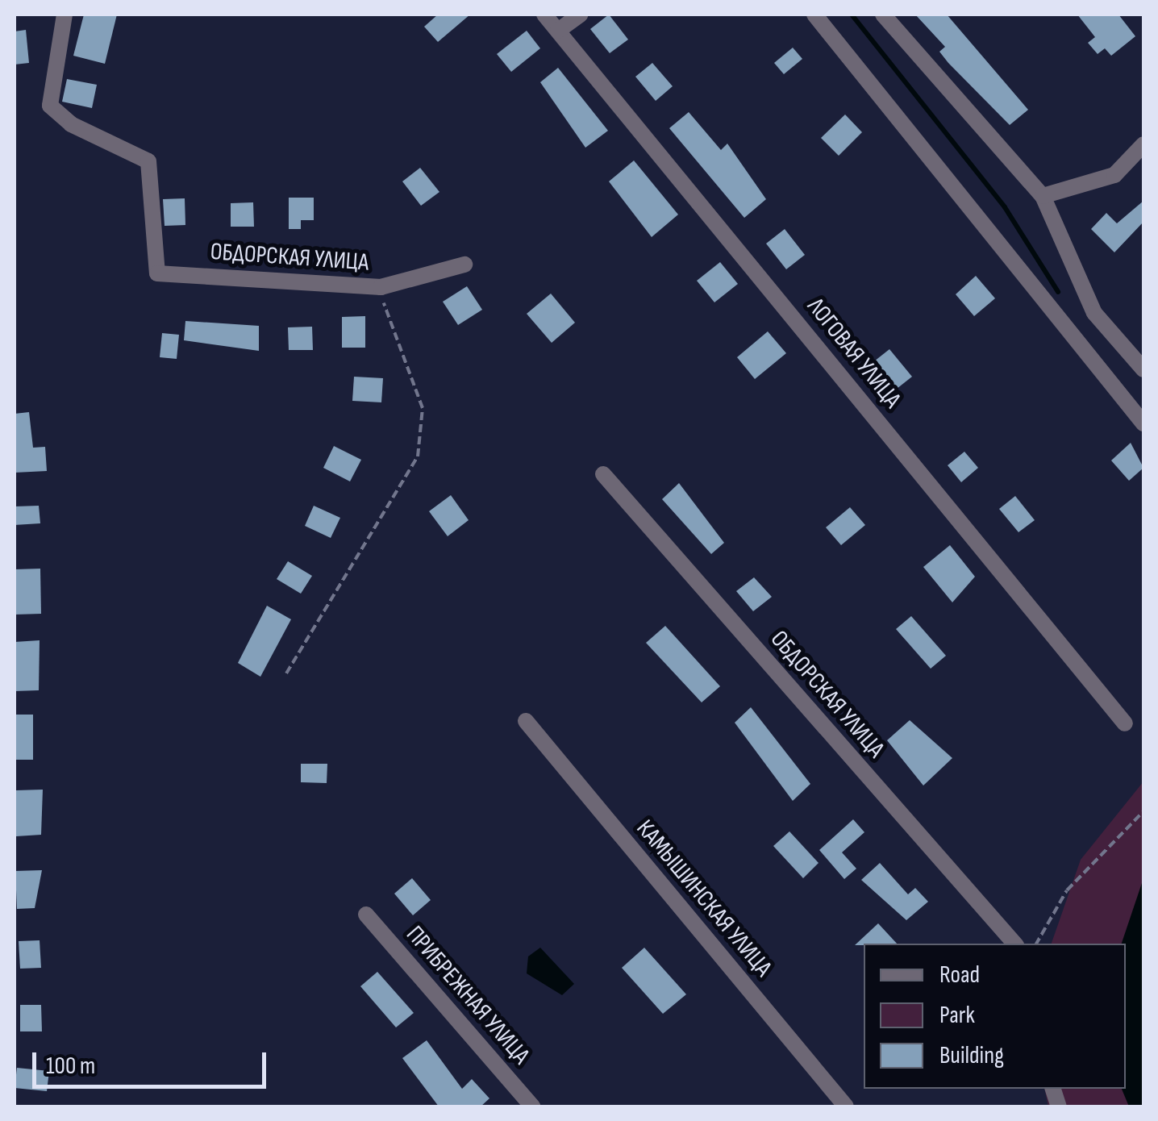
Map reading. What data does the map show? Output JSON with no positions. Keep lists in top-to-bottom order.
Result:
{
  "streets": {
    "street": [
      "ОБДОРСКАЯ УЛИЦА",
      "ЛОГОВАЯ УЛИЦА",
      "КАМЫШИНСКАЯ УЛИЦА",
      "ПРИБРЕЖНАЯ УЛИЦА"
    ]
  },
  "legend": ["Road", "Park", "Building"],
  "scale_bar": "100 m"
}
